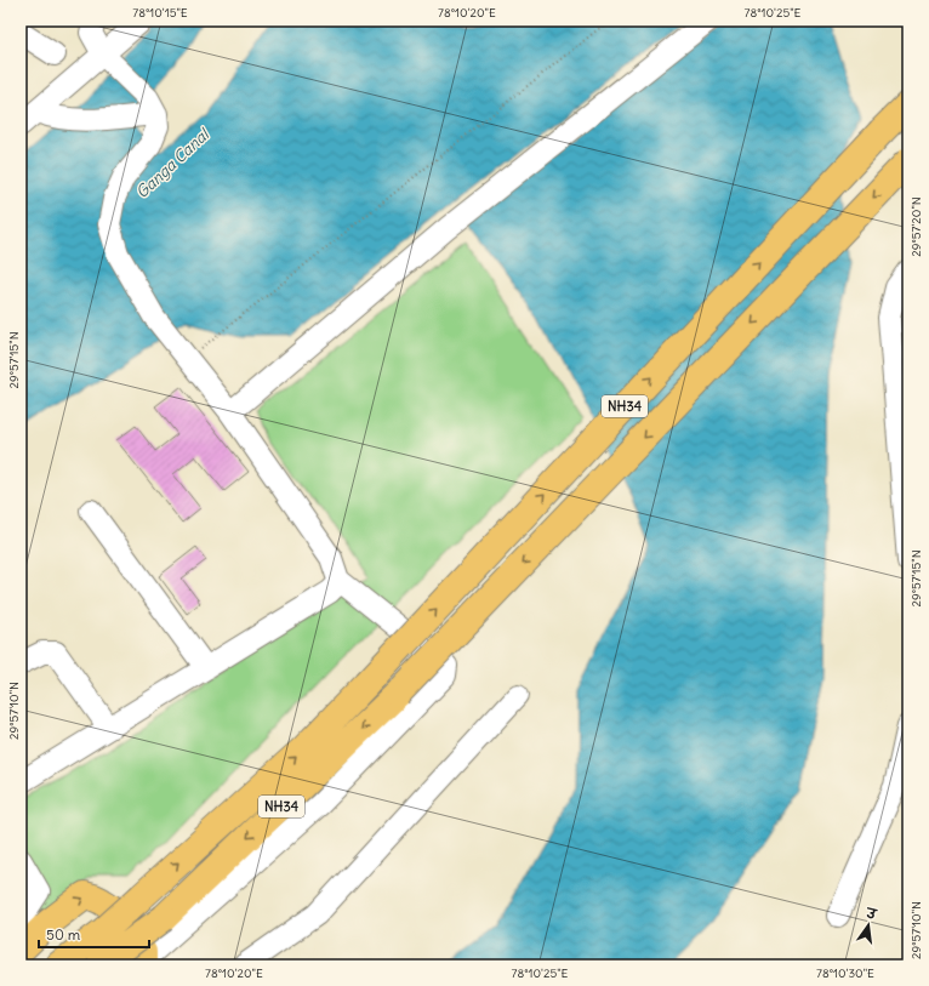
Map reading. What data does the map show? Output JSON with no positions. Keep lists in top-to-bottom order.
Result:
{
  "streets": {
    "highway": ["NH34"]
  },
  "water": ["Ganga Canal"],
  "scale_bar": "50 m",
  "north": "top",
  "coordinates": [
    "78°10'15\"E",
    "78°10'20\"E",
    "78°10'25\"E",
    "29°57'20\"N",
    "29°57'15\"N",
    "29°57'10\"N",
    "78°10'30\"E"
  ]
}
